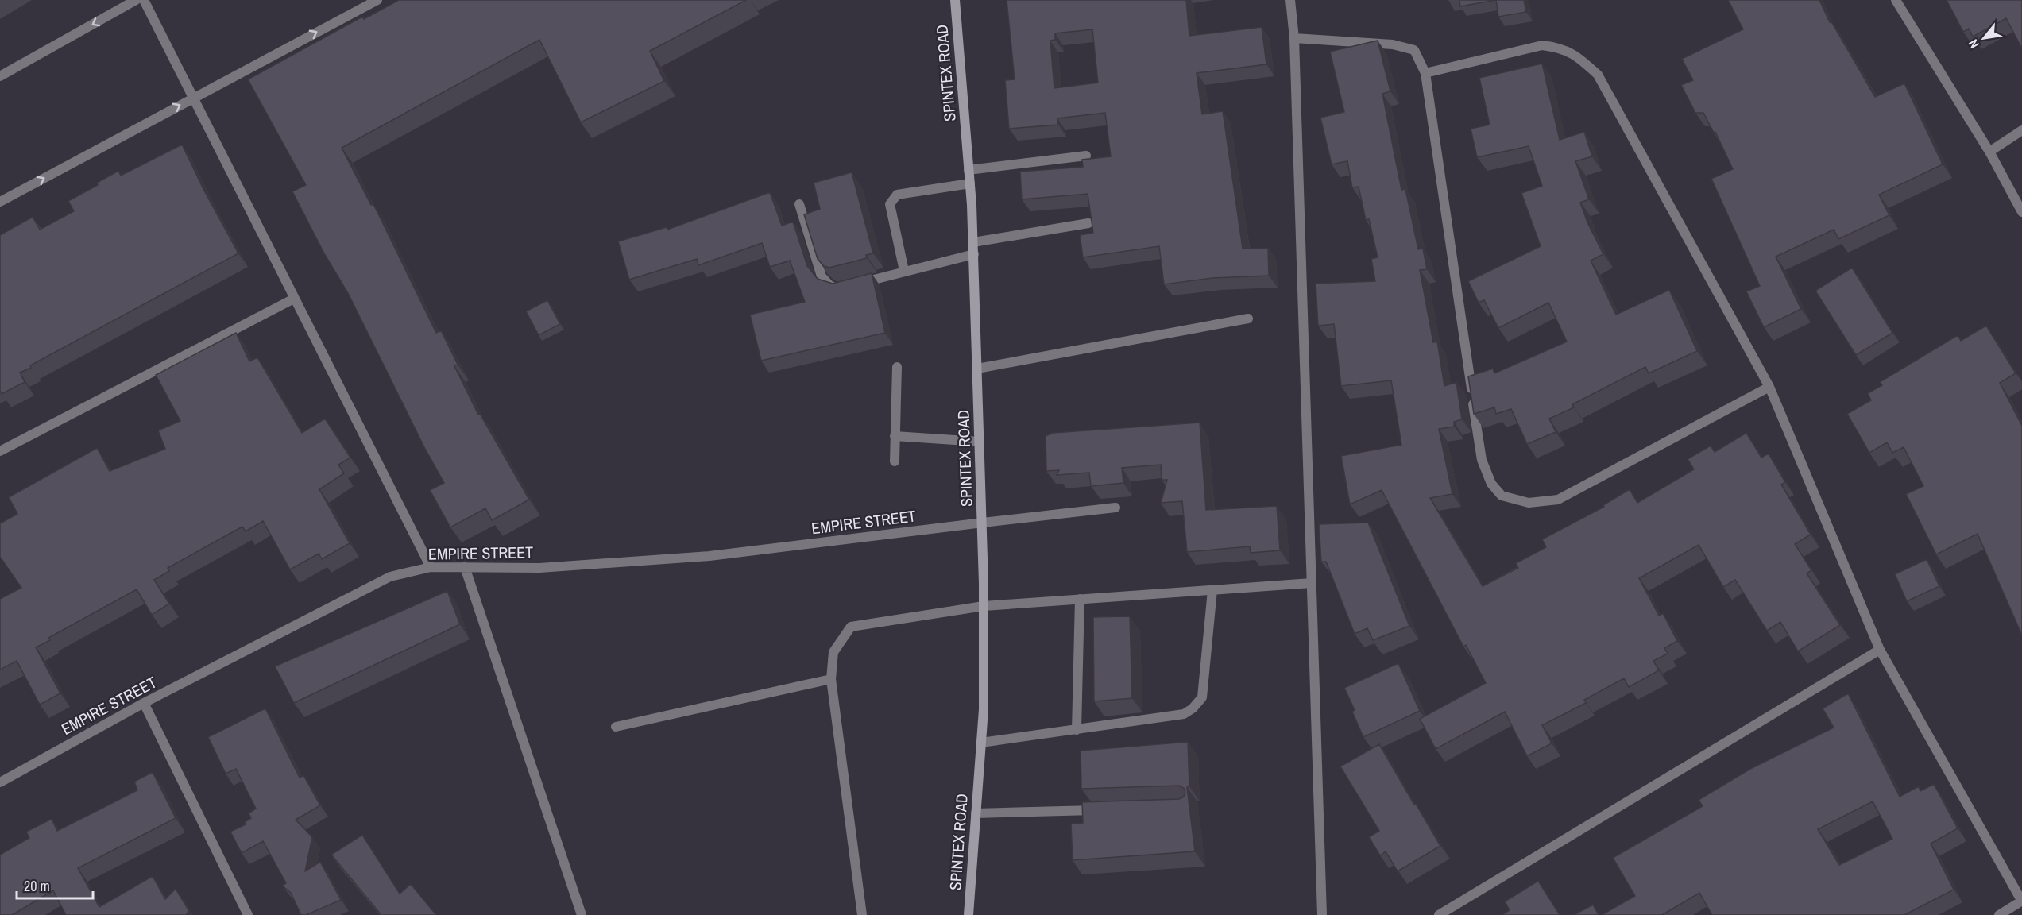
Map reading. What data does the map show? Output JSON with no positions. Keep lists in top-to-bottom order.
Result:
{
  "streets": {
    "main road": ["SPINTEX ROAD"],
    "street": ["EMPIRE STREET"]
  },
  "crossings": [
    ["SPINTEX ROAD", "EMPIRE STREET"]
  ],
  "scale_bar": "20 m",
  "north": "bottom left"
}
